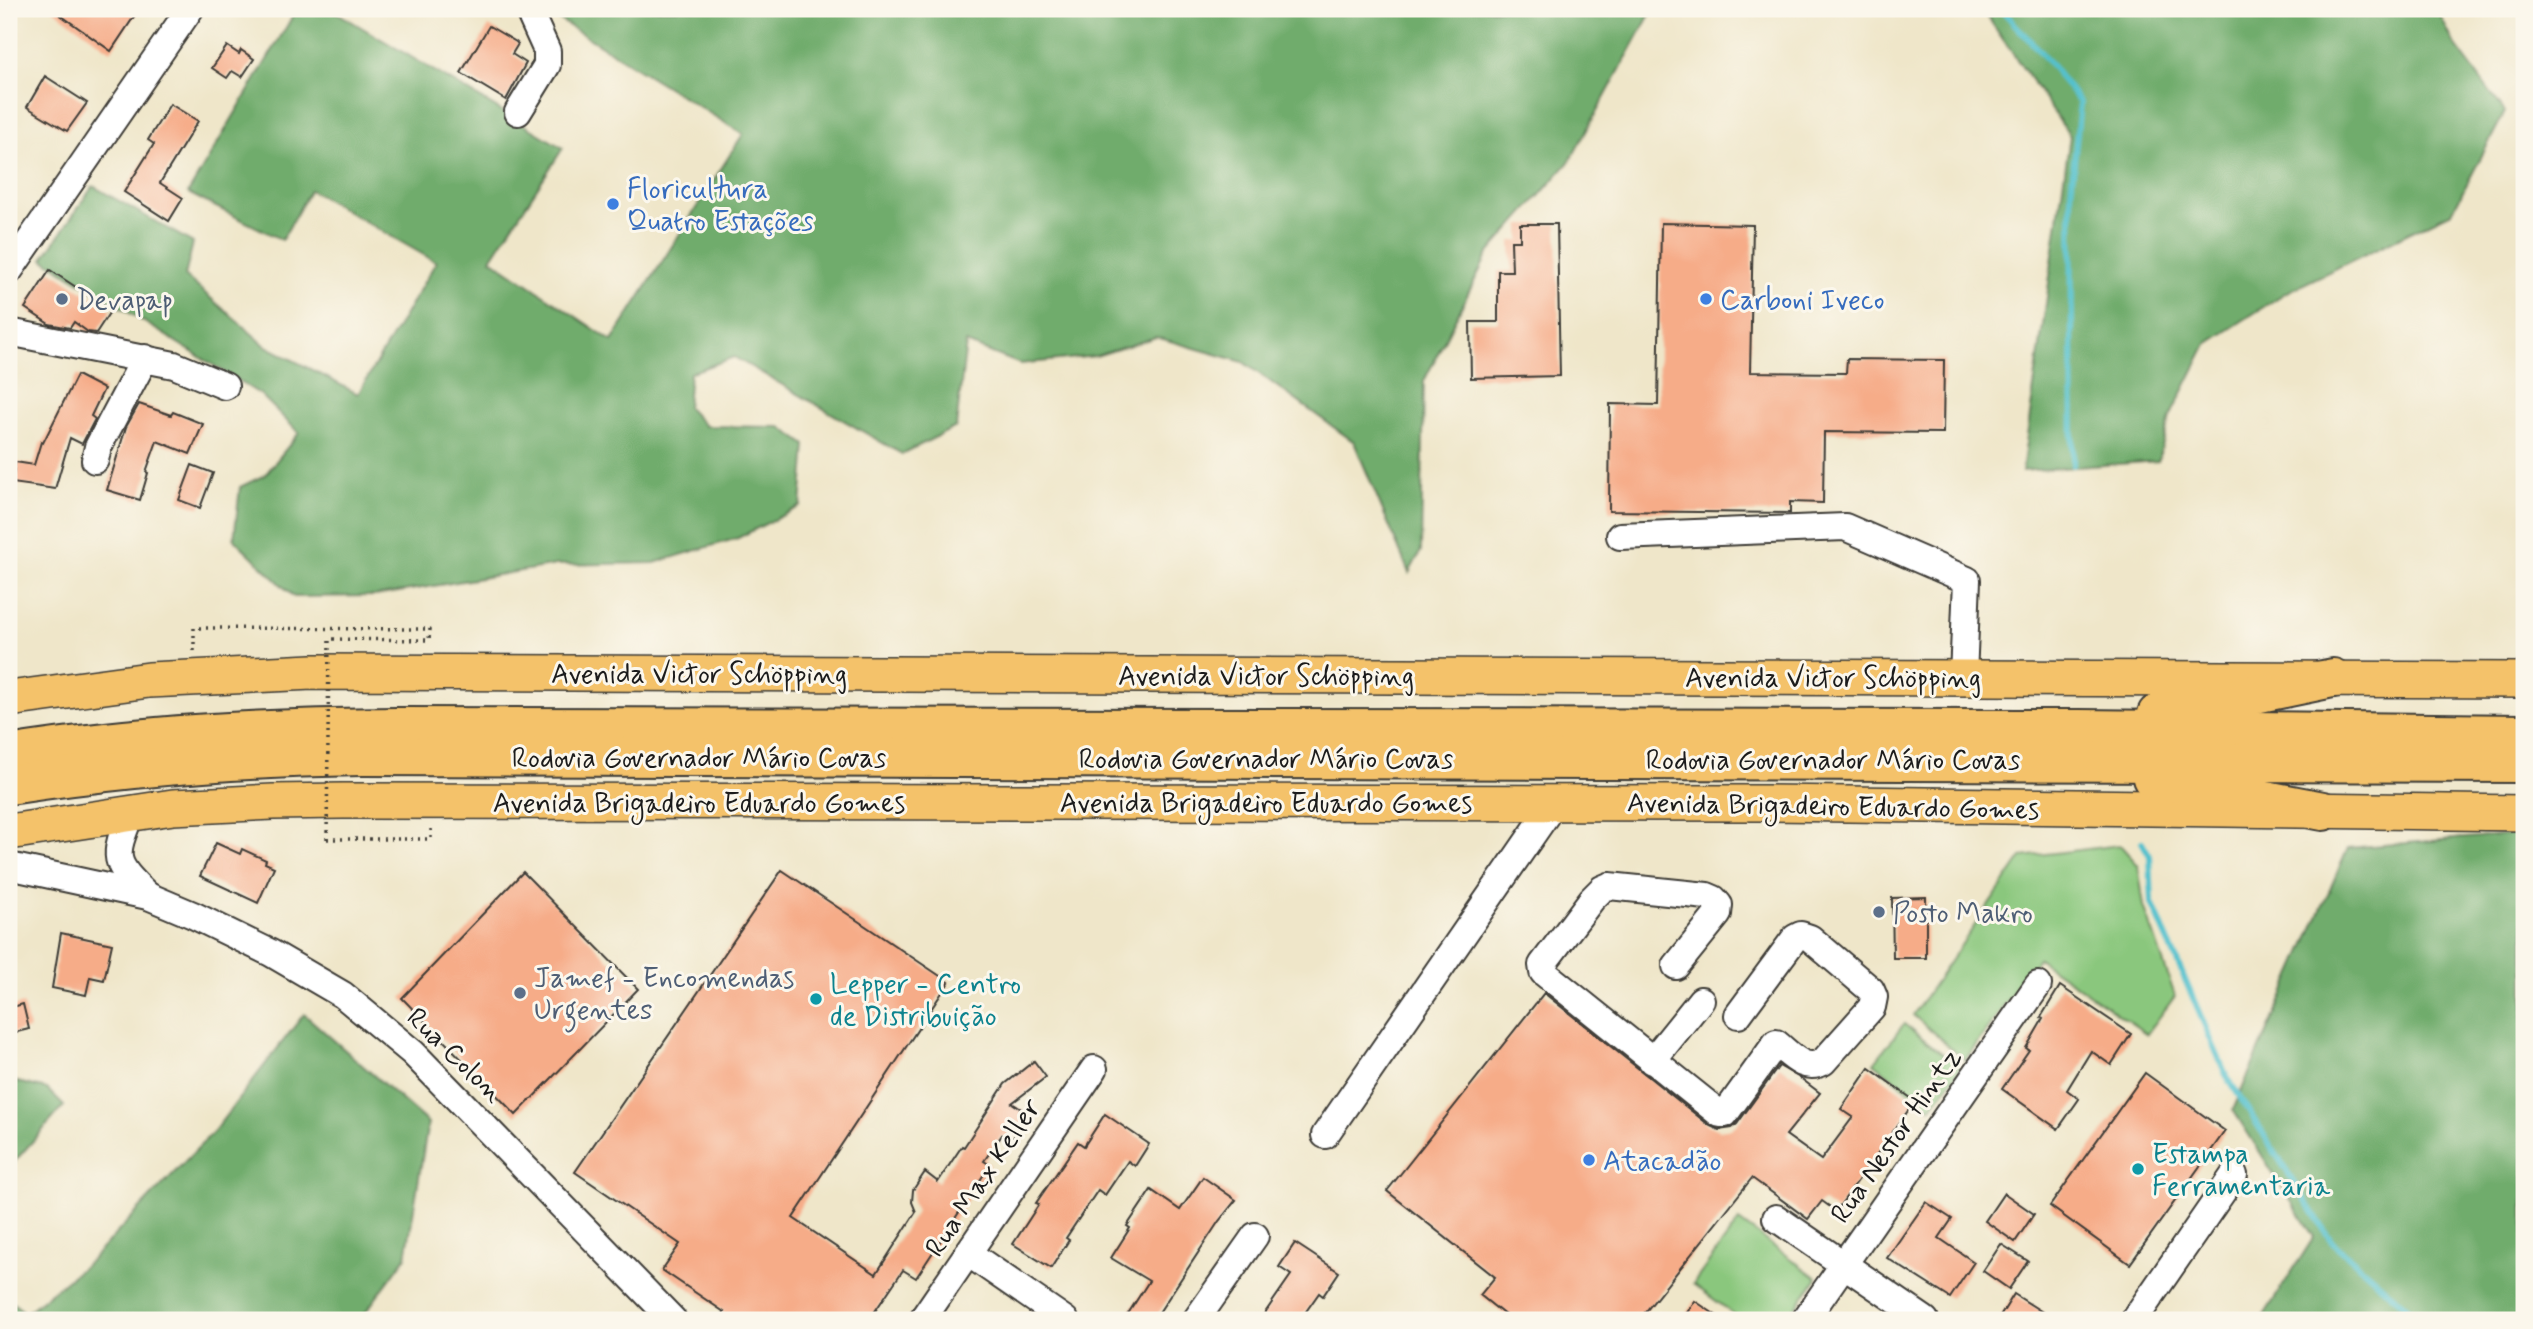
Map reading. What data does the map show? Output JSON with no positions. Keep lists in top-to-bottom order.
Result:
{
  "streets": {
    "highway": ["Rodovia Governador Mário Covas"],
    "main road": ["Avenida Victor Schöpping", "Avenida Brigadeiro Eduardo Gomes"],
    "street": ["Rua Colon", "Rua Nestor Hintz", "Rua Max Keller"]
  },
  "crossings": [
    ["Avenida Brigadeiro Eduardo Gomes", "Rua Colon"]
  ],
  "places": [
    "Floricultura Quatro Estações",
    "Devapap",
    "Carboni Iveco",
    "Posto Makro",
    "Jamef - Encomendas Urgentes",
    "Lepper - Centro de Distribuição",
    "Atacadão",
    "Estampa Ferramentaria"
  ]
}
